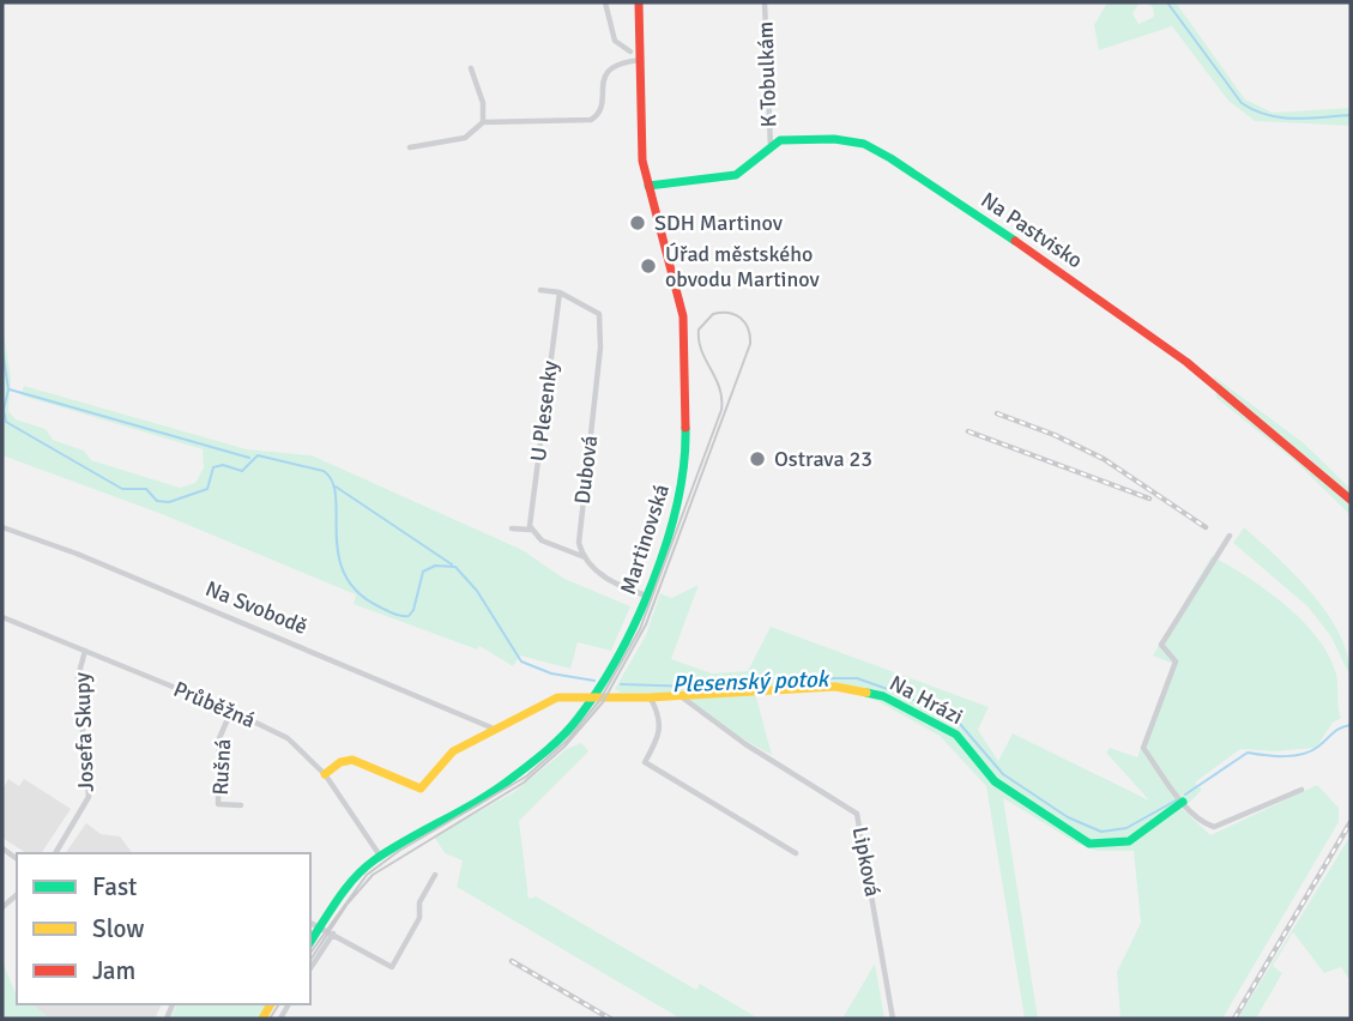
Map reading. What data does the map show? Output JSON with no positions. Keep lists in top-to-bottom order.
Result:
{
  "streets": {
    "street": [
      "K Tobulkám",
      "Na Pastvisko",
      "U Plesenky",
      "Dubová",
      "Martinovská",
      "Na Svobodě",
      "Na Hrázi",
      "Průběžná",
      "Josefa Skupy",
      "Rušná",
      "Lipková"
    ]
  },
  "crossings": [
    ["K Tobulkám", "Na Pastvisko"],
    ["Na Pastvisko", "Martinovská"],
    ["U Plesenky", "Dubová"],
    ["Martinovská", "Na Hrázi"],
    ["Martinovská", "Průběžná"],
    ["Na Hrázi", "Lipková"],
    ["Průběžná", "Josefa Skupy"],
    ["Průběžná", "Rušná"]
  ],
  "water": ["Plesenský potok"],
  "places": ["SDH Martinov", "Úřad městského obvodu Martinov", "Ostrava 23"],
  "legend": ["Fast", "Slow", "Jam"]
}
